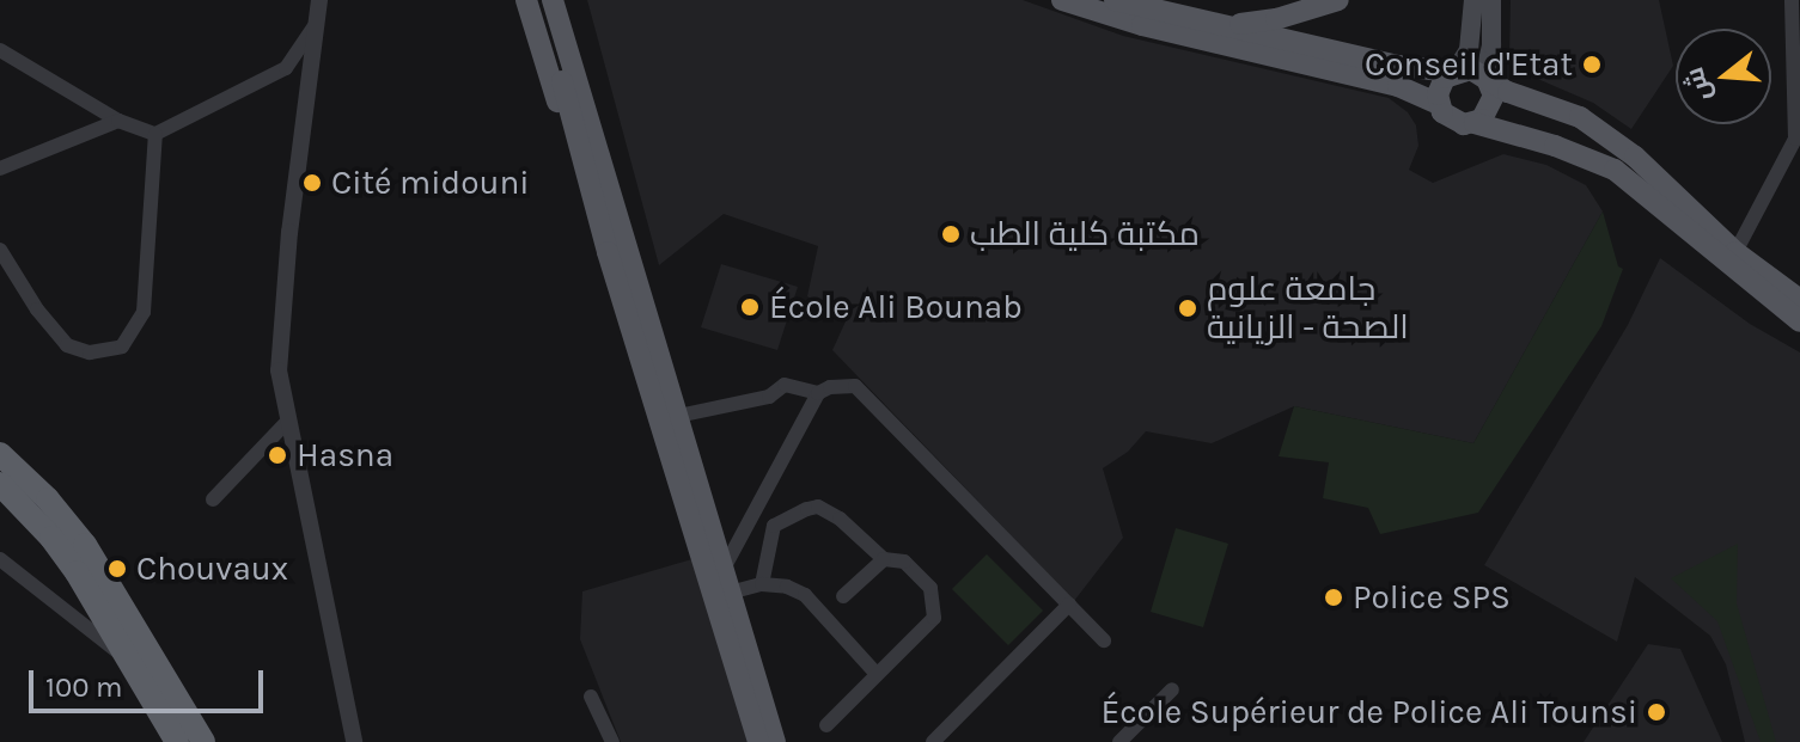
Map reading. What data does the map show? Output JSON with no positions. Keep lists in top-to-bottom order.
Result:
{
  "places": [
    "Conseil d'Etat",
    "Cité midouni",
    "مكتبة كلية الطب",
    "École Ali Bounab",
    "جامعة علوم الصحة - الزيانية",
    "Hasna",
    "Chouvaux",
    "Police SPS",
    "École Supérieur de Police Ali Tounsi"
  ],
  "scale_bar": "100 m",
  "north": "left"
}
